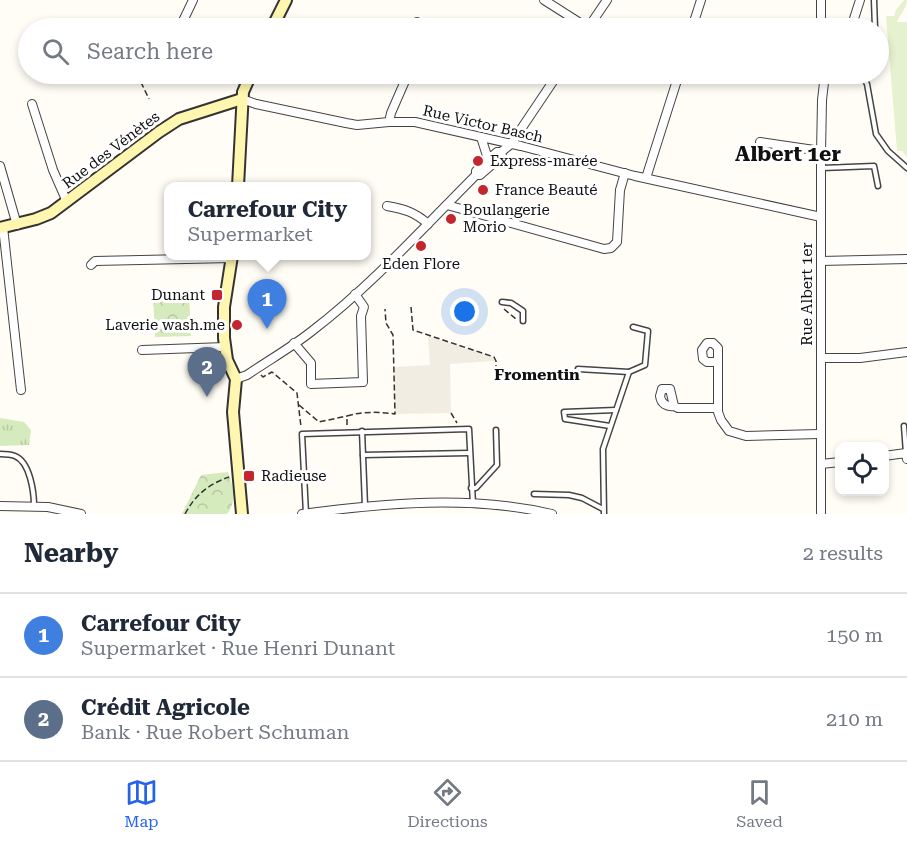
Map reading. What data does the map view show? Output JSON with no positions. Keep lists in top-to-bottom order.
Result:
{
  "streets": {
    "street": ["Rue Victor Basch", "Rue des Vénètes", "Rue Albert 1er"]
  },
  "crossings": [
    ["Rue Victor Basch", "Rue des Vénètes"],
    ["Rue Victor Basch", "Rue Albert 1er"]
  ],
  "districts": ["Albert 1er", "Fromentin"],
  "places": {
    "other": [
      "Express-marée",
      "France Beauté",
      "Boulangerie Morio",
      "Eden Flore",
      "Laverie wash.me"
    ],
    "transit": ["Dunant", "Radieuse"]
  },
  "page": {
    "search": "Search here",
    "popup": ["Carrefour City", "Supermarket"],
    "pins": ["1", "2"],
    "heading": ["Nearby", "2 results"],
    "list": [
      {
        "mark": "1",
        "name": "Carrefour City",
        "note": "Supermarket · Rue Henri Dunant",
        "value": "150 m"
      },
      {
        "mark": "2",
        "name": "Crédit Agricole",
        "note": "Bank · Rue Robert Schuman",
        "value": "210 m"
      }
    ],
    "nav": ["Map", "Directions", "Saved"]
  }
}
